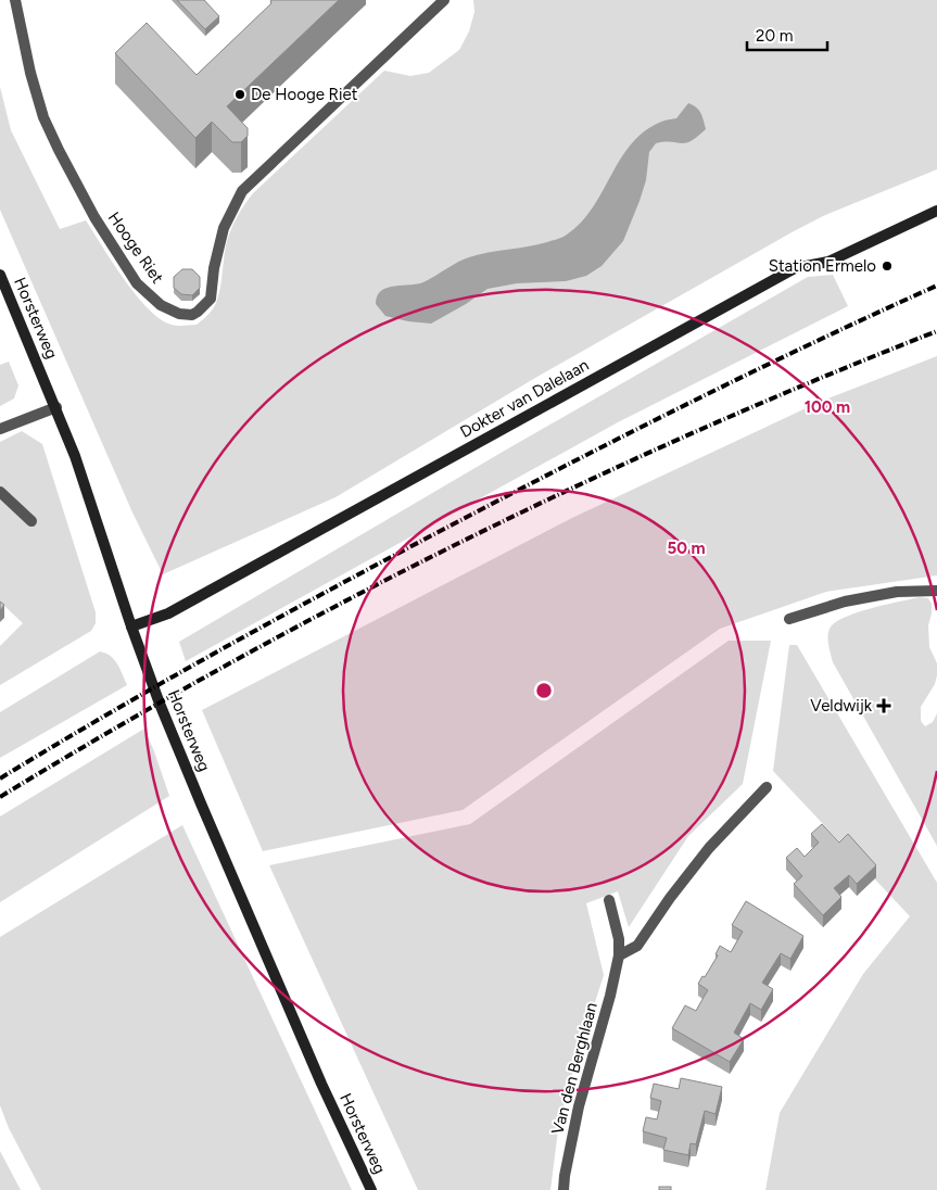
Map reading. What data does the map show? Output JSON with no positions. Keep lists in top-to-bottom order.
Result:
{
  "streets": {
    "main road": ["Horsterweg", "Dokter van Dalelaan"],
    "street": ["Hooge Riet", "Van den Berghlaan"]
  },
  "crossings": [
    ["Horsterweg", "Dokter van Dalelaan"]
  ],
  "places": {
    "other": ["De Hooge Riet", "Station Ermelo"],
    "health": ["Veldwijk"]
  },
  "scale_bar": "20 m",
  "rings": ["100 m", "50 m"]
}
